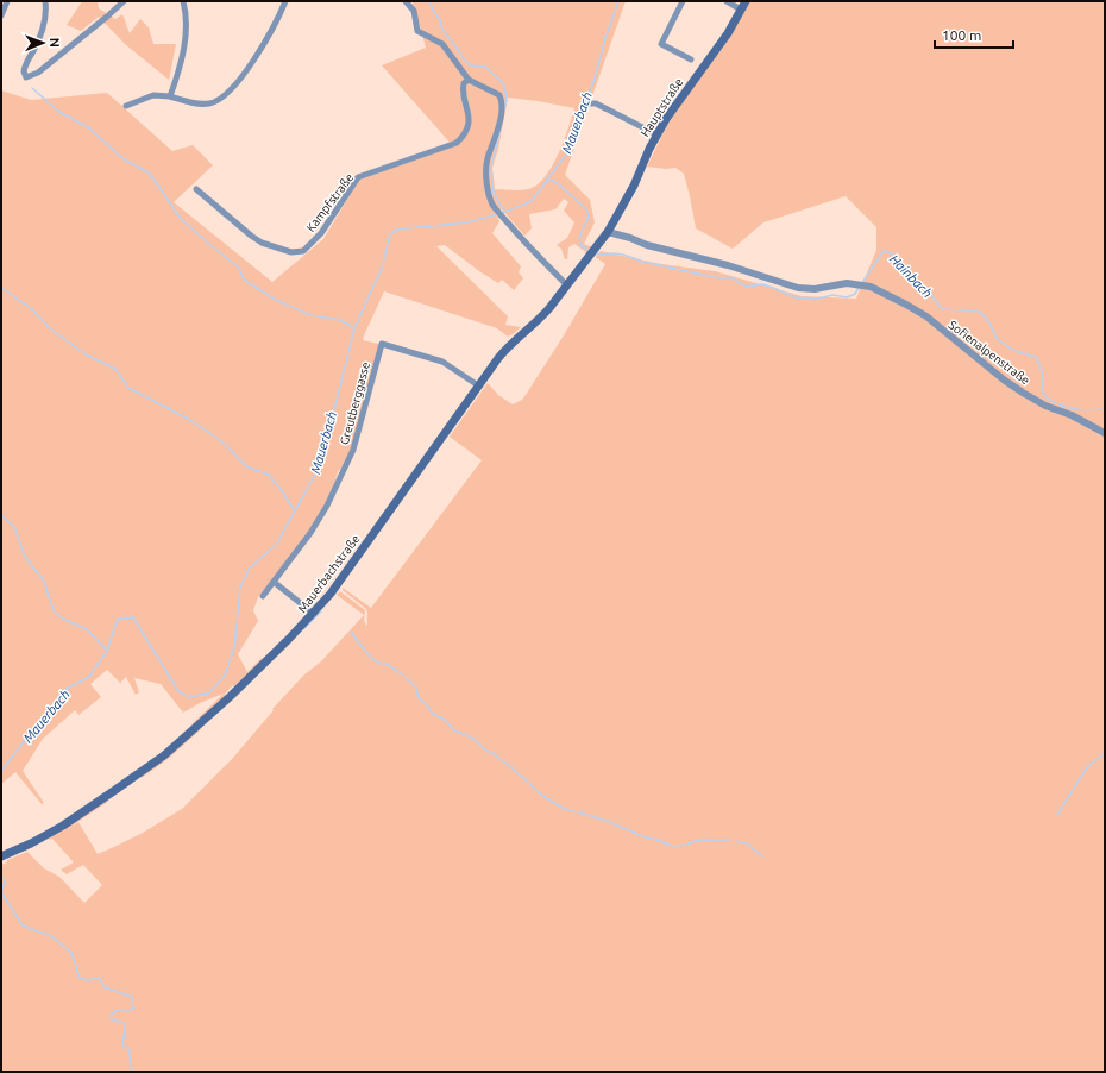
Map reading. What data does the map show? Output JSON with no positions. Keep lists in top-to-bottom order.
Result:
{
  "streets": {
    "main road": ["Hauptstraße", "Mauerbachstraße"],
    "street": ["Kampfstraße", "Sofienalpenstraße", "Greutberggasse"]
  },
  "crossings": [
    ["Hauptstraße", "Sofienalpenstraße"],
    ["Hauptstraße", "Mauerbachstraße"],
    ["Sofienalpenstraße", "Mauerbachstraße"],
    ["Greutberggasse", "Mauerbachstraße"]
  ],
  "water": ["Mauerbach", "Hainbach"],
  "scale_bar": "100 m",
  "north": "right"
}
